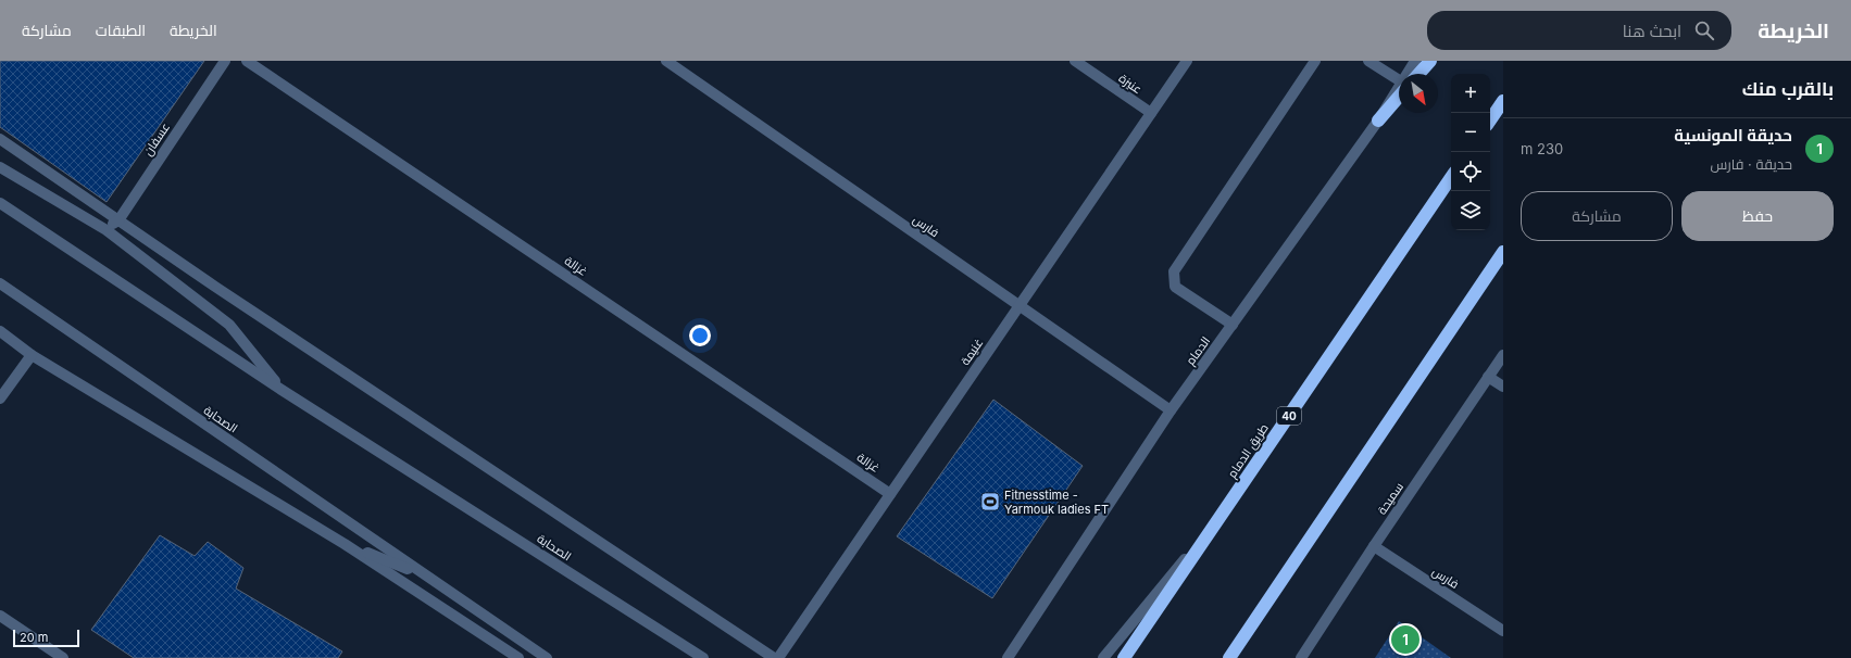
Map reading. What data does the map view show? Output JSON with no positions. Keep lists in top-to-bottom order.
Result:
{
  "streets": {
    "highway": ["40", "طريق الدمام"],
    "street": [
      "عنيزة",
      "عسفان",
      "فارس",
      "غزالة",
      "الدمام",
      "غنيمة",
      "الصحابة",
      "سميحة"
    ]
  },
  "crossings": [
    ["عنيزة", "غنيمة"],
    ["عسفان", "الصحابة"],
    ["فارس", "الدمام"],
    ["فارس", "غنيمة"],
    ["فارس", "سميحة"],
    ["غزالة", "غنيمة"]
  ],
  "places": {
    "sports": ["Fitnesstime - Yarmouk ladies FT"]
  },
  "scale_bar": "20 m",
  "north": "bottom right",
  "page": {
    "header": "الخريطة",
    "search": "ابحث هنا",
    "nav": ["الخريطة", "الطبقات", "مشاركة"],
    "heading": "بالقرب منك",
    "map_buttons": ["+", "−"],
    "list": [
      {
        "mark": "1",
        "name": "حديقة المونسية",
        "note": "حديقة · فارس",
        "value": "230 m"
      }
    ],
    "buttons": ["حفظ", "مشاركة"],
    "pins": "1",
    "scale": "20 m"
  }
}
